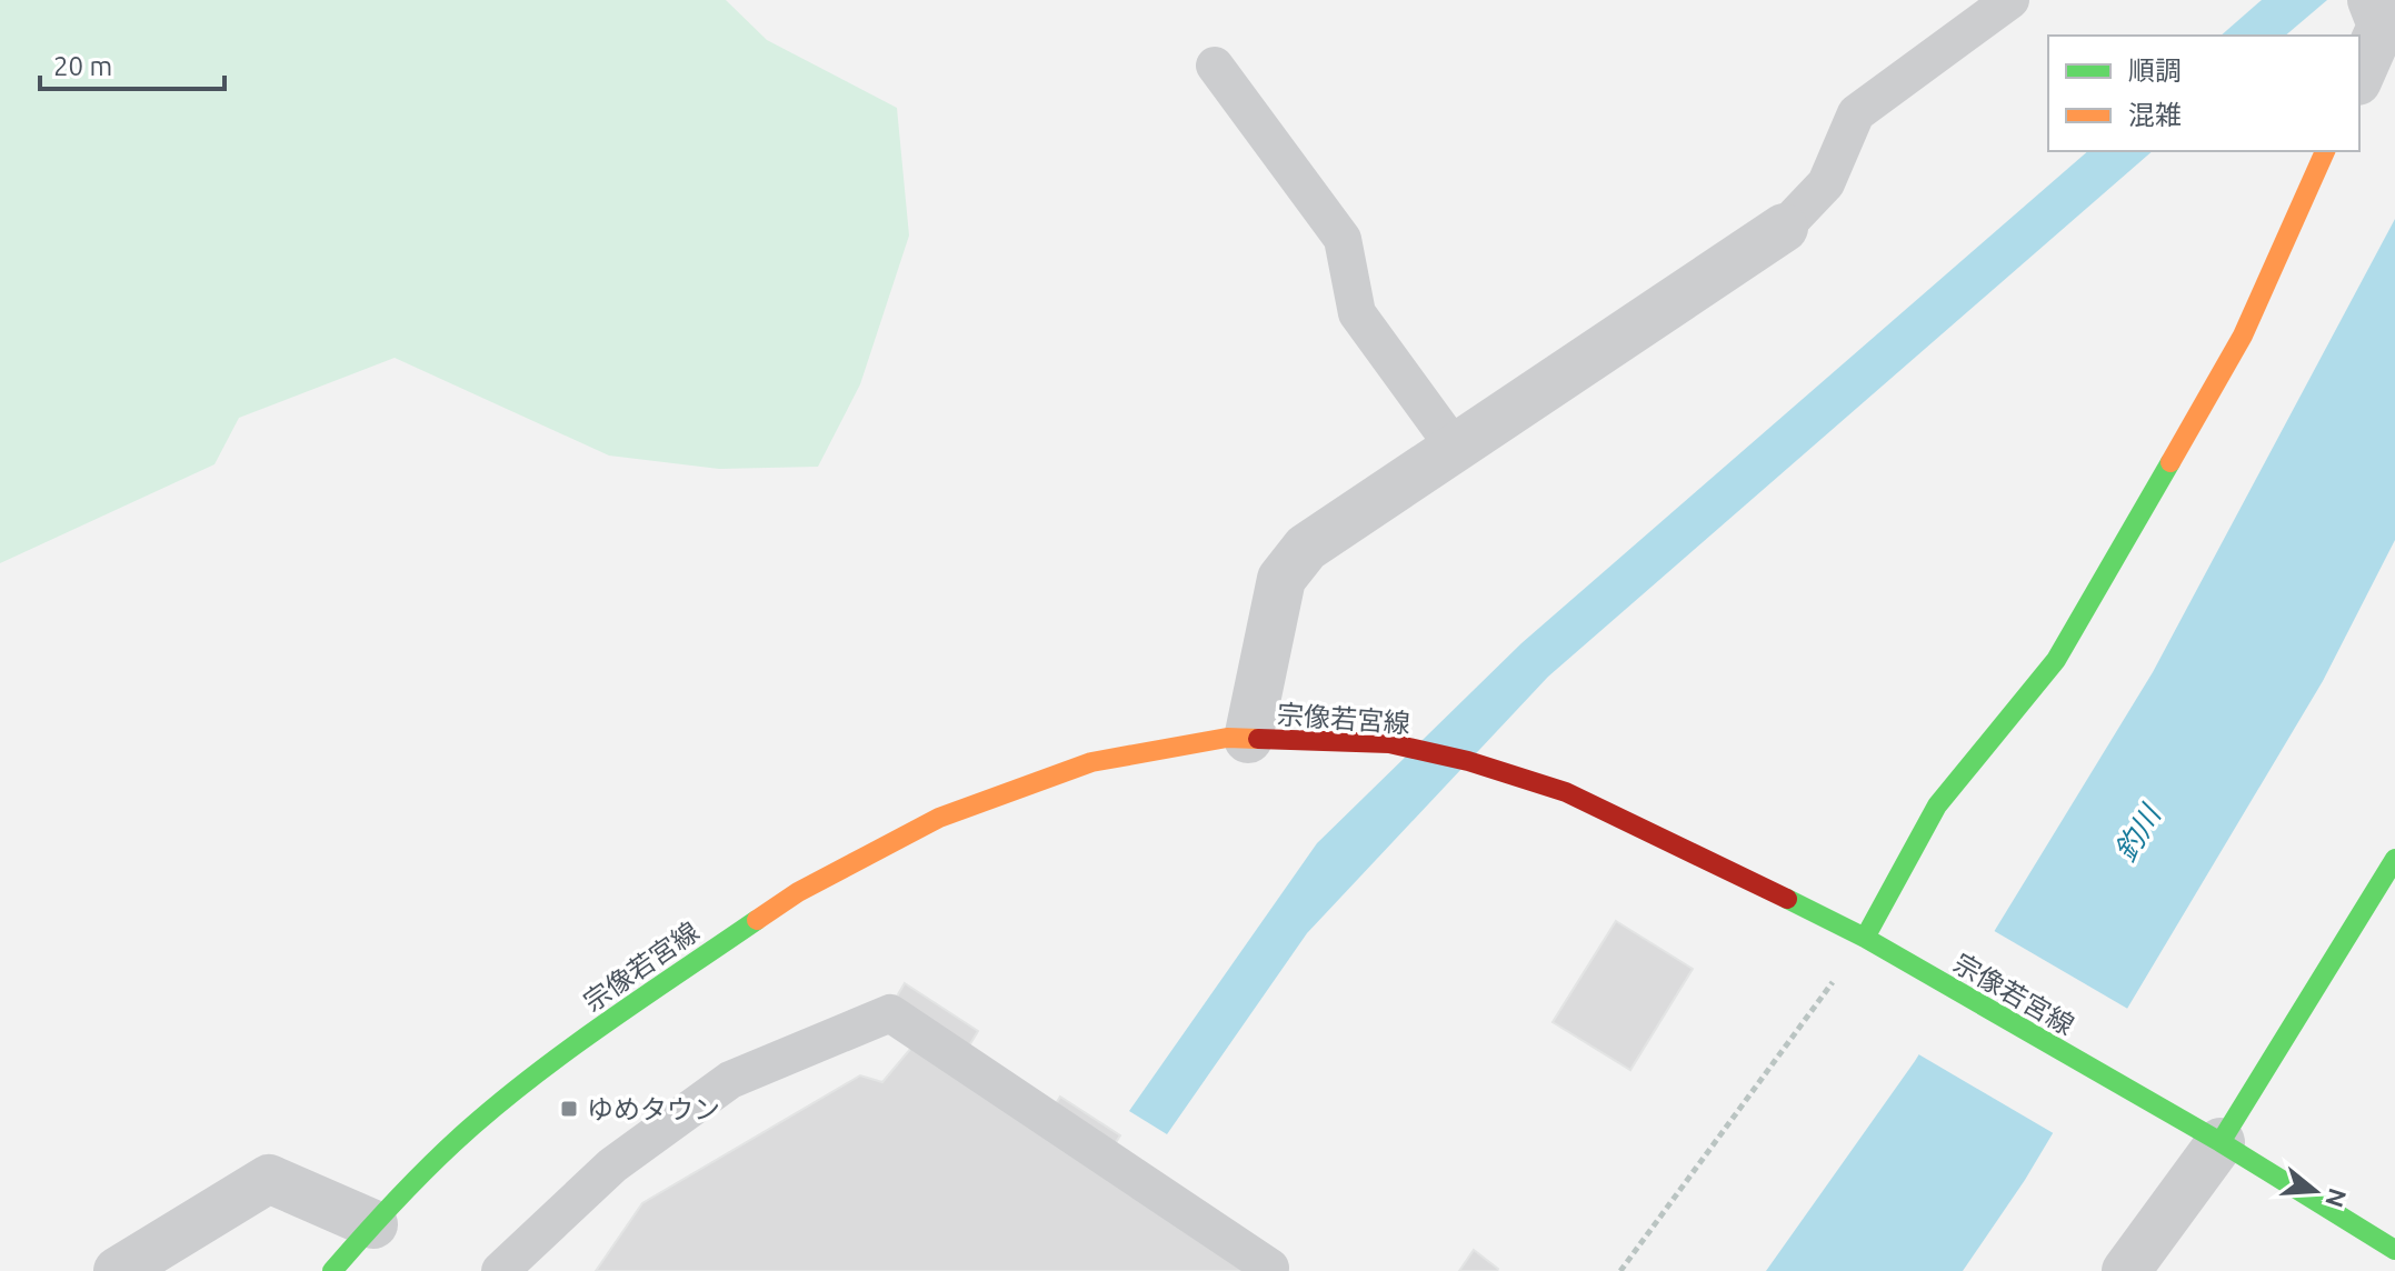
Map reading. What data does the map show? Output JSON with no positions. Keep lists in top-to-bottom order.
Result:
{
  "streets": {
    "main road": ["宗像若宮線"]
  },
  "water": ["釣川"],
  "places": {
    "transit": ["ゆめタウン"]
  },
  "legend": ["順調", "混雑"],
  "scale_bar": "20 m",
  "north": "right"
}
